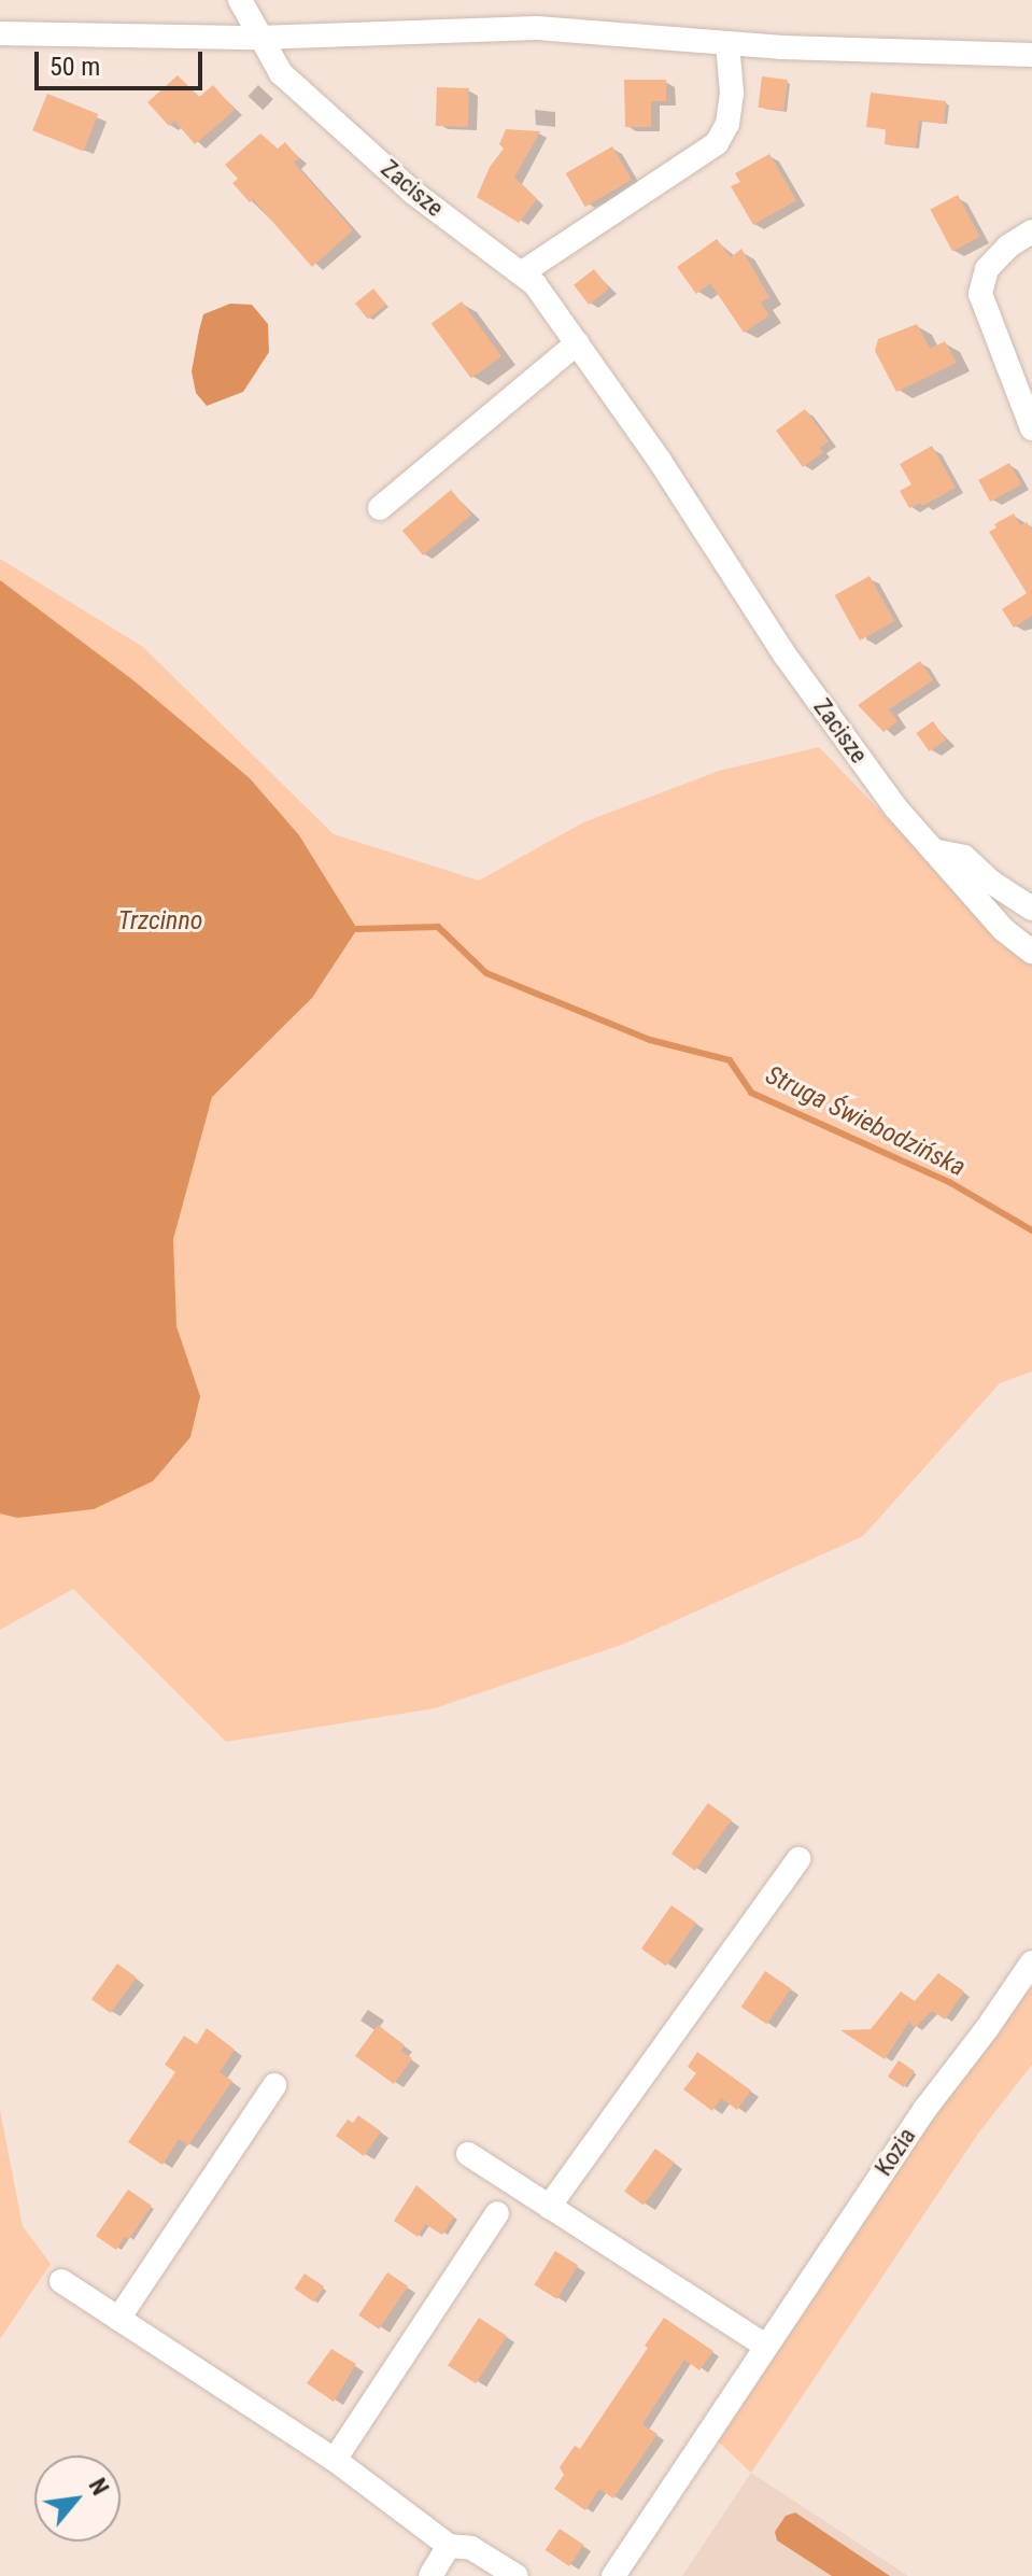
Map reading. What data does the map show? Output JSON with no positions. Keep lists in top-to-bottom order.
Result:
{
  "streets": {
    "street": ["Zacisze", "Kozia"]
  },
  "water": ["Trzcinno", "Struga Świebodzińska"],
  "scale_bar": "50 m",
  "north": "top right"
}
